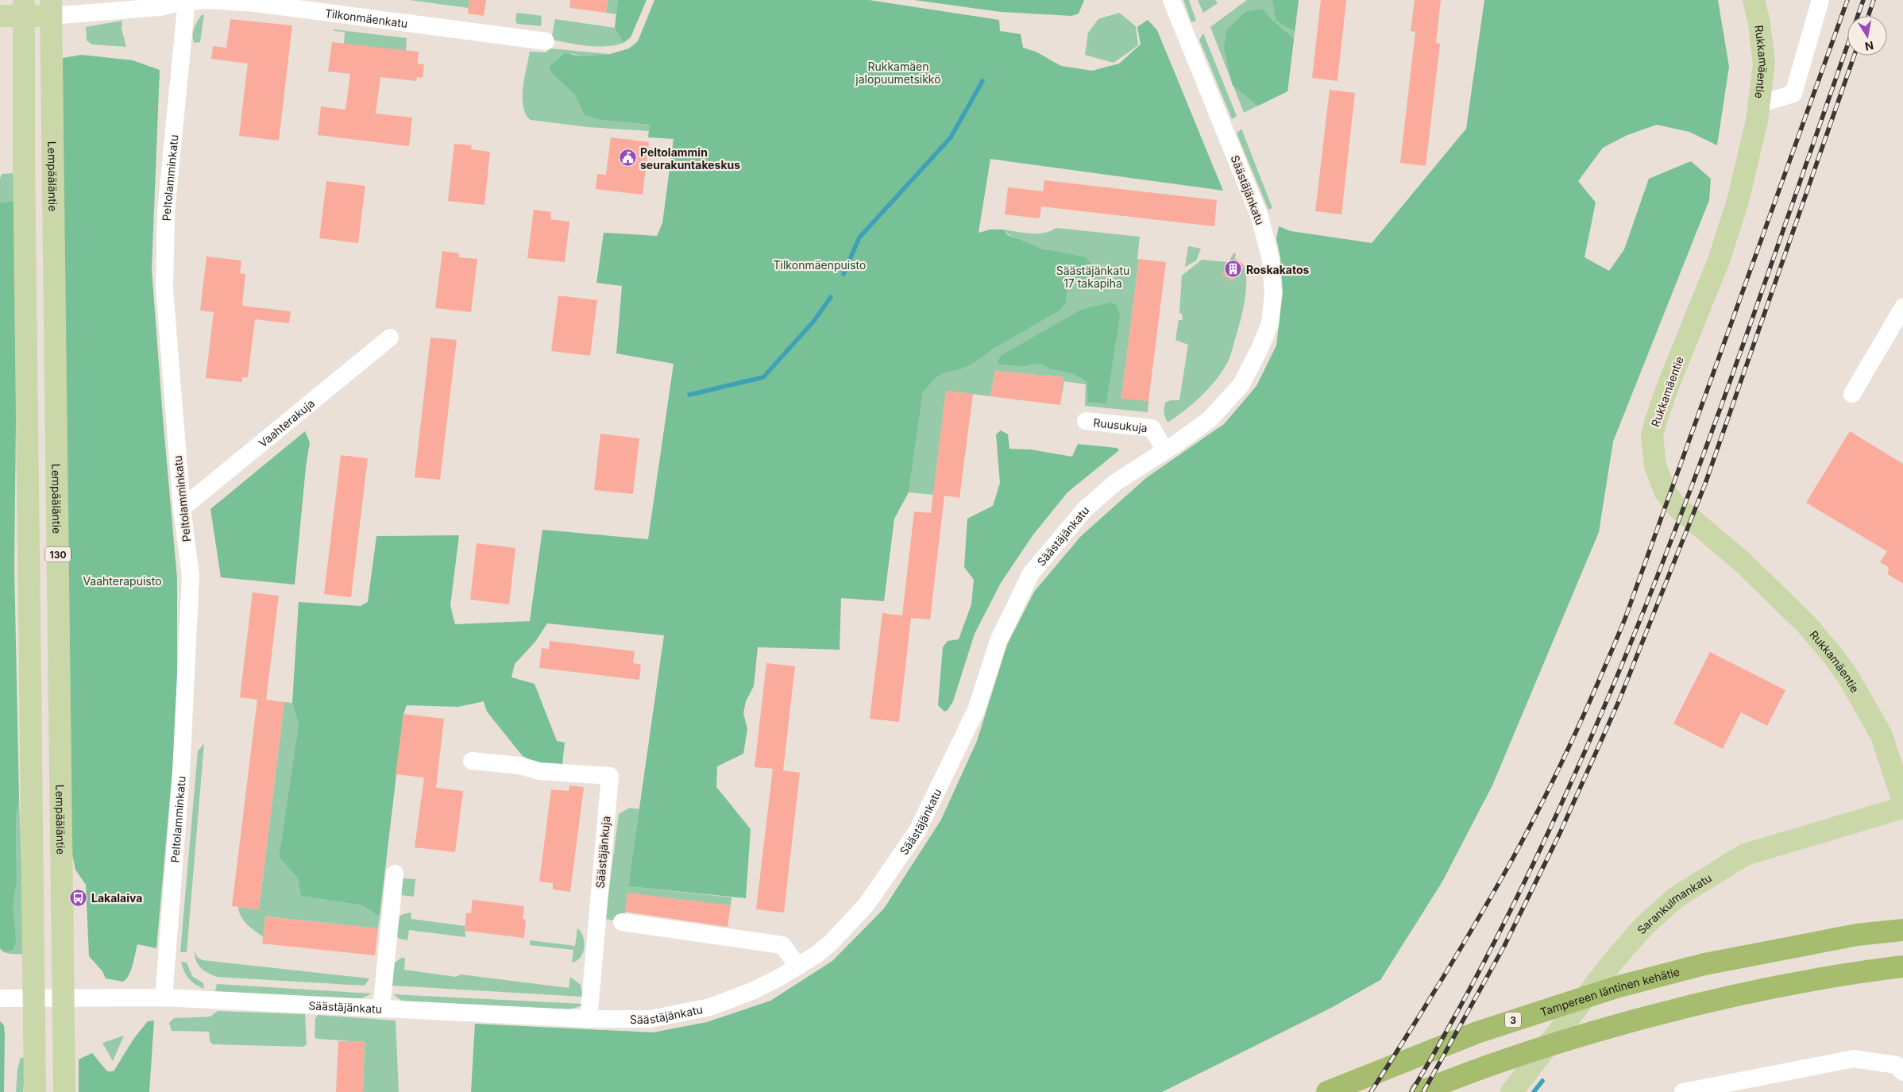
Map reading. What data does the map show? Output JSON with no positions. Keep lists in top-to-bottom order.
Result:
{
  "streets": {
    "highway": ["Tampereen läntinen kehätie", "3"],
    "main road": [
      "Tilkonmäenkatu",
      "Rukkamäentie",
      "Lempääläntie",
      "130",
      "Sarankulmankatu"
    ],
    "street": [
      "Peltolamminkatu",
      "Säästäjänkatu",
      "Vaahterakuja",
      "Ruusukuja",
      "Säästäjänkuja"
    ]
  },
  "crossings": [
    ["Tilkonmäenkatu", "Lempääläntie"],
    ["Tilkonmäenkatu", "Peltolamminkatu"],
    ["Lempääläntie", "Säästäjänkatu"],
    ["Peltolamminkatu", "Säästäjänkatu"],
    ["Peltolamminkatu", "Vaahterakuja"],
    ["Säästäjänkatu", "Ruusukuja"],
    ["Säästäjänkatu", "Säästäjänkuja"]
  ],
  "parks": [
    "Rukkamäen jalopuumetsikkö",
    "Tilkonmäenpuisto",
    "Säästäjänkatu 17 takapiha",
    "Vaahterapuisto"
  ],
  "places": {
    "public building": ["Peltolammin seurakuntakeskus"],
    "building": ["Roskakatos"],
    "bus stop": ["Lakalaiva"]
  },
  "north": "bottom"
}
